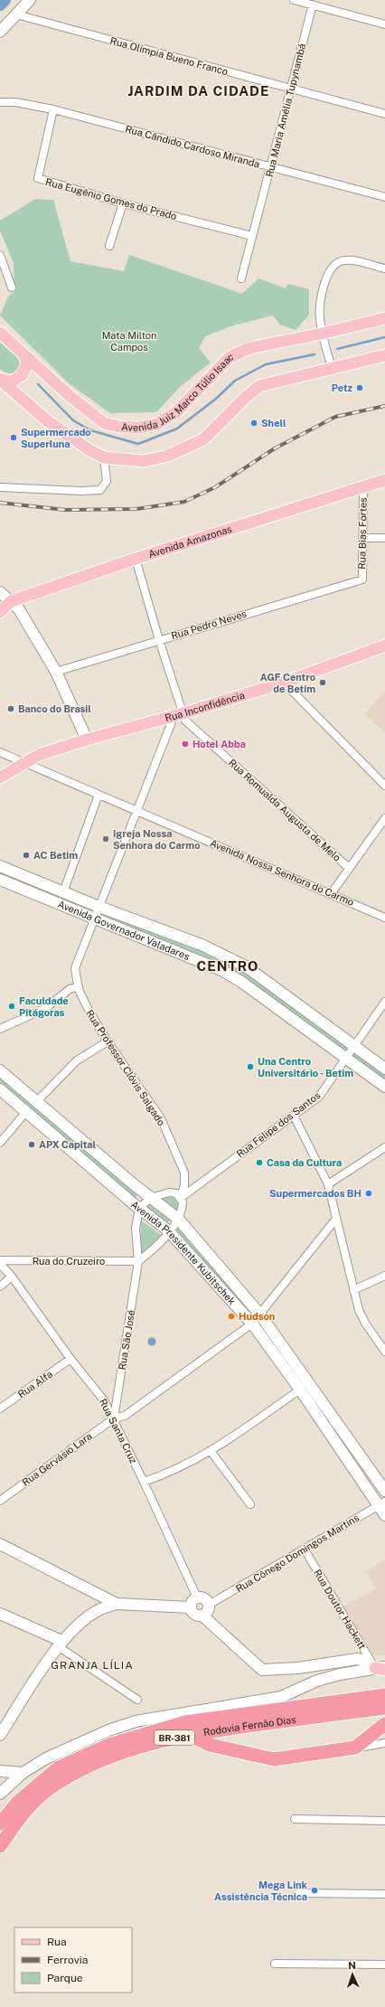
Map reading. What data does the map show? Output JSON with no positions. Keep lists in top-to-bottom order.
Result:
{
  "streets": {
    "highway": ["Rodovia Fernão Dias", "BR-381"],
    "main road": ["Avenida Juiz Marco Túlio Isaac", "Avenida Amazonas", "Rua Inconfidência"],
    "street": [
      "Rua Olímpia Bueno Franco",
      "Rua Maria Amélia Tupynambá",
      "Rua Cândido Cardoso Miranda",
      "Rua Eugênio Gomes do Prado",
      "Rua Bias Fortes",
      "Rua Pedro Neves",
      "Rua Romualda Augusta de Melo",
      "Avenida Nossa Senhora do Carmo",
      "Avenida Governador Valadares",
      "Rua Professor Clóvis Salgado",
      "Rua Felipe dos Santos",
      "Avenida Presidente Kubitschek",
      "Rua do Cruzeiro",
      "Rua São José",
      "Rua Alfa",
      "Rua Santa Cruz",
      "Rua Gervásio Lara",
      "Rua Cônego Domingos Martins",
      "Rua Doutor Hackett"
    ]
  },
  "crossings": [
    ["Rua Olímpia Bueno Franco", "Rua Maria Amélia Tupynambá"],
    ["Rua Maria Amélia Tupynambá", "Rua Cândido Cardoso Miranda"],
    ["Rua Maria Amélia Tupynambá", "Rua Eugênio Gomes do Prado"],
    ["Rua Cândido Cardoso Miranda", "Rua Eugênio Gomes do Prado"],
    ["Rua Bias Fortes", "Avenida Amazonas"],
    ["Rua Bias Fortes", "Rua Pedro Neves"],
    ["Avenida Amazonas", "Rua Romualda Augusta de Melo"],
    ["Rua Pedro Neves", "Rua Romualda Augusta de Melo"],
    ["Rua Inconfidência", "Rua Romualda Augusta de Melo"],
    ["Rua Inconfidência", "Avenida Nossa Senhora do Carmo"],
    ["Rua Inconfidência", "Rua Professor Clóvis Salgado"],
    ["Rua Romualda Augusta de Melo", "Rua Professor Clóvis Salgado"],
    ["Avenida Nossa Senhora do Carmo", "Rua Professor Clóvis Salgado"],
    ["Avenida Governador Valadares", "Rua Professor Clóvis Salgado"],
    ["Avenida Governador Valadares", "Rua Felipe dos Santos"],
    ["Rua Professor Clóvis Salgado", "Rua Felipe dos Santos"],
    ["Rua Professor Clóvis Salgado", "Avenida Presidente Kubitschek"],
    ["Avenida Presidente Kubitschek", "Rua São José"],
    ["Avenida Presidente Kubitschek", "Rua Gervásio Lara"],
    ["Avenida Presidente Kubitschek", "Rua Cônego Domingos Martins"],
    ["Rua do Cruzeiro", "Rua São José"],
    ["Rua São José", "Rua Santa Cruz"],
    ["Rua São José", "Rua Gervásio Lara"],
    ["Rua Alfa", "Rua Santa Cruz"],
    ["Rua Santa Cruz", "Rua Gervásio Lara"],
    ["Rua Santa Cruz", "Rua Cônego Domingos Martins"],
    ["Rua Cônego Domingos Martins", "Rua Doutor Hackett"]
  ],
  "districts": ["JARDIM DA CIDADE", "CENTRO", "GRANJA LÍLIA"],
  "parks": ["Mata Milton Campos"],
  "places": [
    "Petz",
    "Shell",
    "Supermercado Superluna",
    "AGF Centro de Betim",
    "Banco do Brasil",
    "Hotel Abba",
    "Igreja Nossa Senhora do Carmo",
    "AC Betim",
    "Faculdade Pitágoras",
    "Una Centro Universitário - Betim",
    "APX Capital",
    "Casa da Cultura",
    "Supermercados BH",
    "Hudson",
    "Mega Link Assistência Técnica"
  ],
  "legend": ["Rua", "Ferrovia", "Parque"],
  "north": "top"
}
